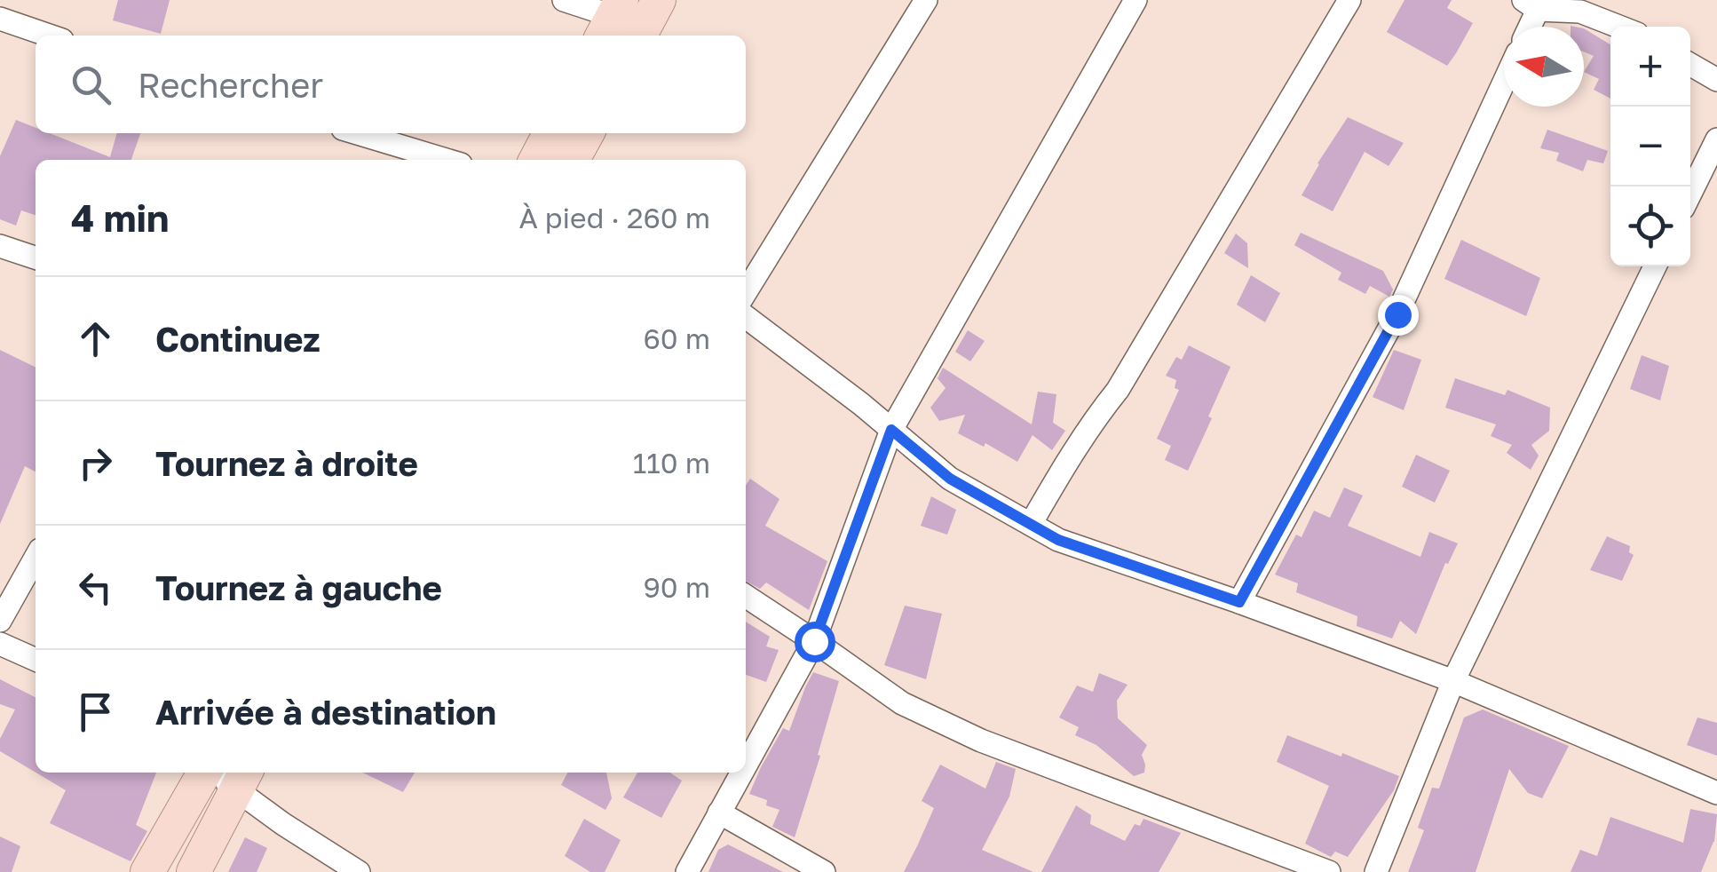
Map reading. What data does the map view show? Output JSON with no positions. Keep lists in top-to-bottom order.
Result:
{
  "north": "left",
  "page": {
    "map_buttons": ["+", "−"],
    "search": "Rechercher",
    "heading": ["4 min", "À pied · 260 m"],
    "list": [
      ["Continuez", "60 m"],
      ["Tournez à droite", "110 m"],
      ["Tournez à gauche", "90 m"],
      "Arrivée à destination"
    ]
  }
}
